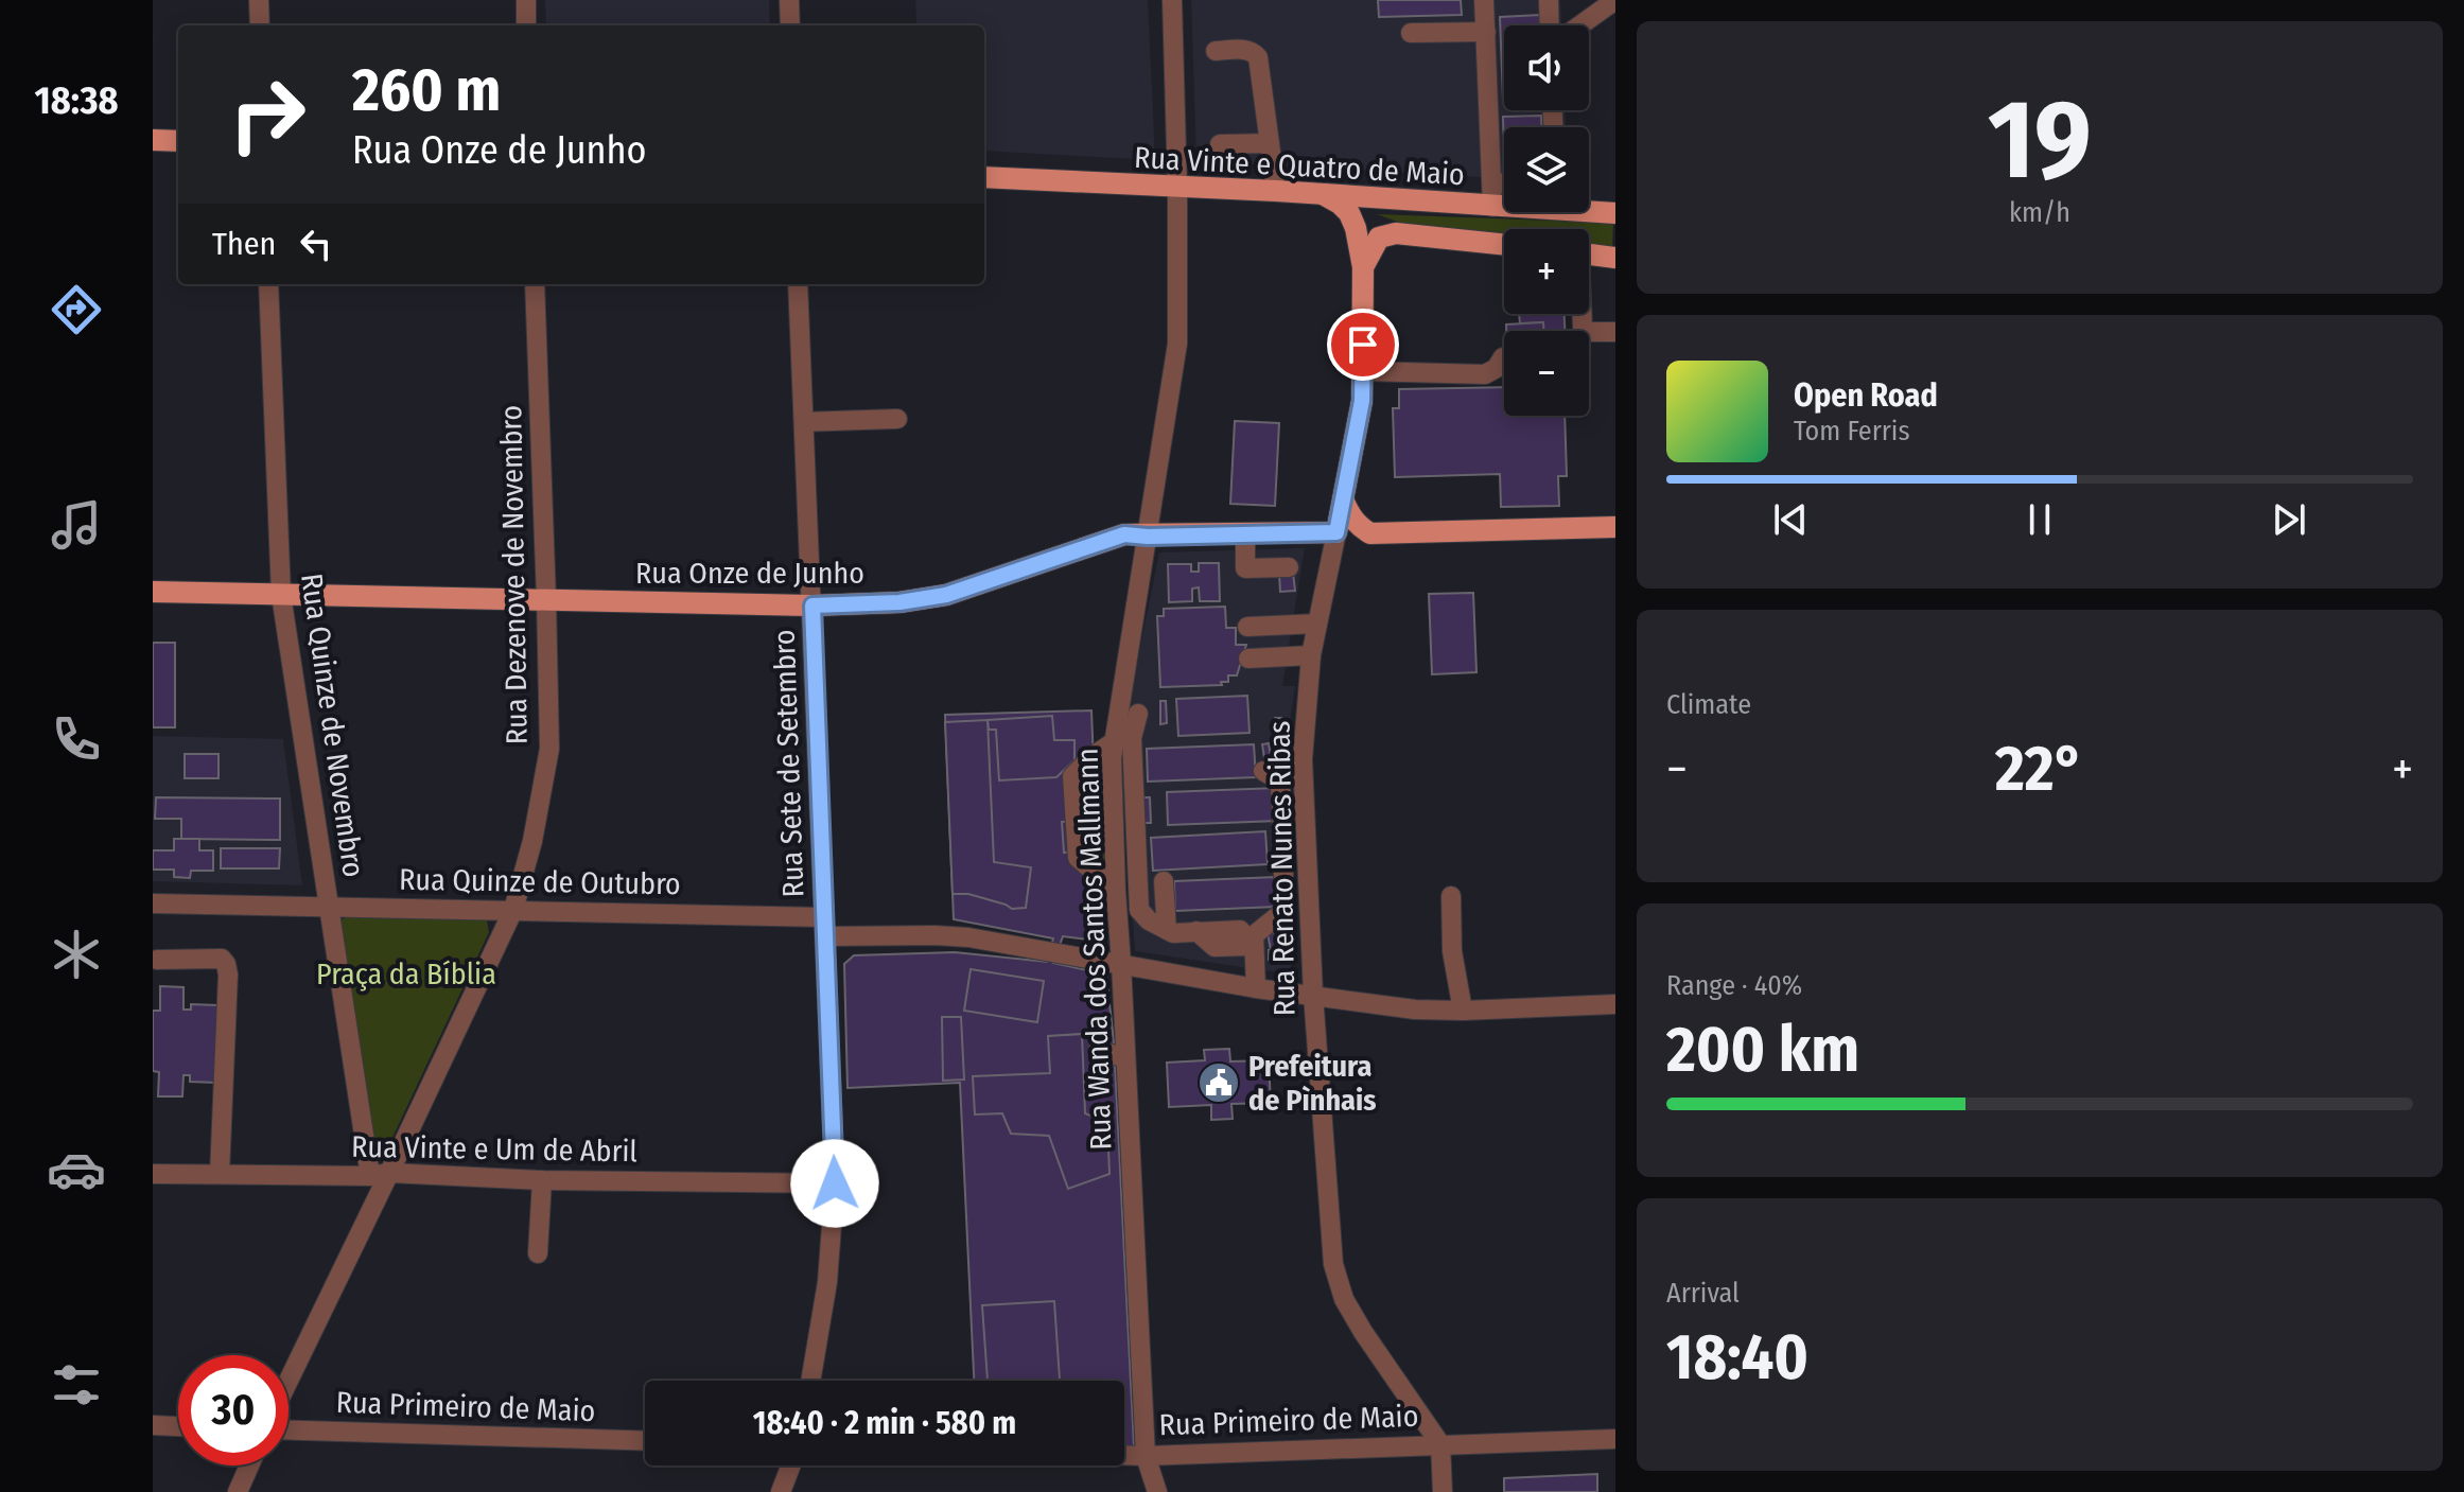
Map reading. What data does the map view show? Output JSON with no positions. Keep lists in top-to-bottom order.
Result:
{
  "streets": {
    "main road": ["Rua Vinte e Quatro de Maio", "Rua Onze de Junho", "Rua Renato Nunes Ribas"],
    "street": [
      "Rua Dezenove de Novembro",
      "Rua Quinze de Novembro",
      "Rua Sete de Setembro",
      "Rua Quinze de Outubro",
      "Rua Wanda dos Santos Mallmann",
      "Rua Vinte e Um de Abril",
      "Rua Primeiro de Maio"
    ]
  },
  "crossings": [
    ["Rua Vinte e Quatro de Maio", "Rua Renato Nunes Ribas"],
    ["Rua Vinte e Quatro de Maio", "Rua Wanda dos Santos Mallmann"],
    ["Rua Onze de Junho", "Rua Dezenove de Novembro"],
    ["Rua Onze de Junho", "Rua Quinze de Novembro"],
    ["Rua Onze de Junho", "Rua Sete de Setembro"],
    ["Rua Onze de Junho", "Rua Renato Nunes Ribas"],
    ["Rua Onze de Junho", "Rua Wanda dos Santos Mallmann"],
    ["Rua Dezenove de Novembro", "Rua Quinze de Novembro"],
    ["Rua Dezenove de Novembro", "Rua Quinze de Outubro"],
    ["Rua Dezenove de Novembro", "Rua Vinte e Um de Abril"],
    ["Rua Quinze de Novembro", "Rua Quinze de Outubro"],
    ["Rua Quinze de Novembro", "Rua Vinte e Um de Abril"],
    ["Rua Sete de Setembro", "Rua Quinze de Outubro"],
    ["Rua Sete de Setembro", "Rua Vinte e Um de Abril"],
    ["Rua Renato Nunes Ribas", "Rua Quinze de Outubro"],
    ["Rua Renato Nunes Ribas", "Rua Primeiro de Maio"],
    ["Rua Quinze de Outubro", "Rua Wanda dos Santos Mallmann"],
    ["Rua Wanda dos Santos Mallmann", "Rua Primeiro de Maio"]
  ],
  "parks": ["Praça da Bíblia"],
  "places": {
    "public building": ["Prefeitura de Pìnhais"]
  },
  "page": {
    "tabs": "18:38",
    "tile": [
      ["19", "km/h"],
      "Climate",
      ["Range · 40%", "200 km"],
      ["Arrival", "18:40"]
    ],
    "map_buttons": ["+", "−"],
    "turn": ["260 m", "Rua Onze de Junho"],
    "then": "Then",
    "song": ["Open Road", "Tom Ferris"],
    "heat": ["−", "22°", "+"],
    "limit": "30",
    "trip": "18:40 · 2 min · 580 m"
  }
}
